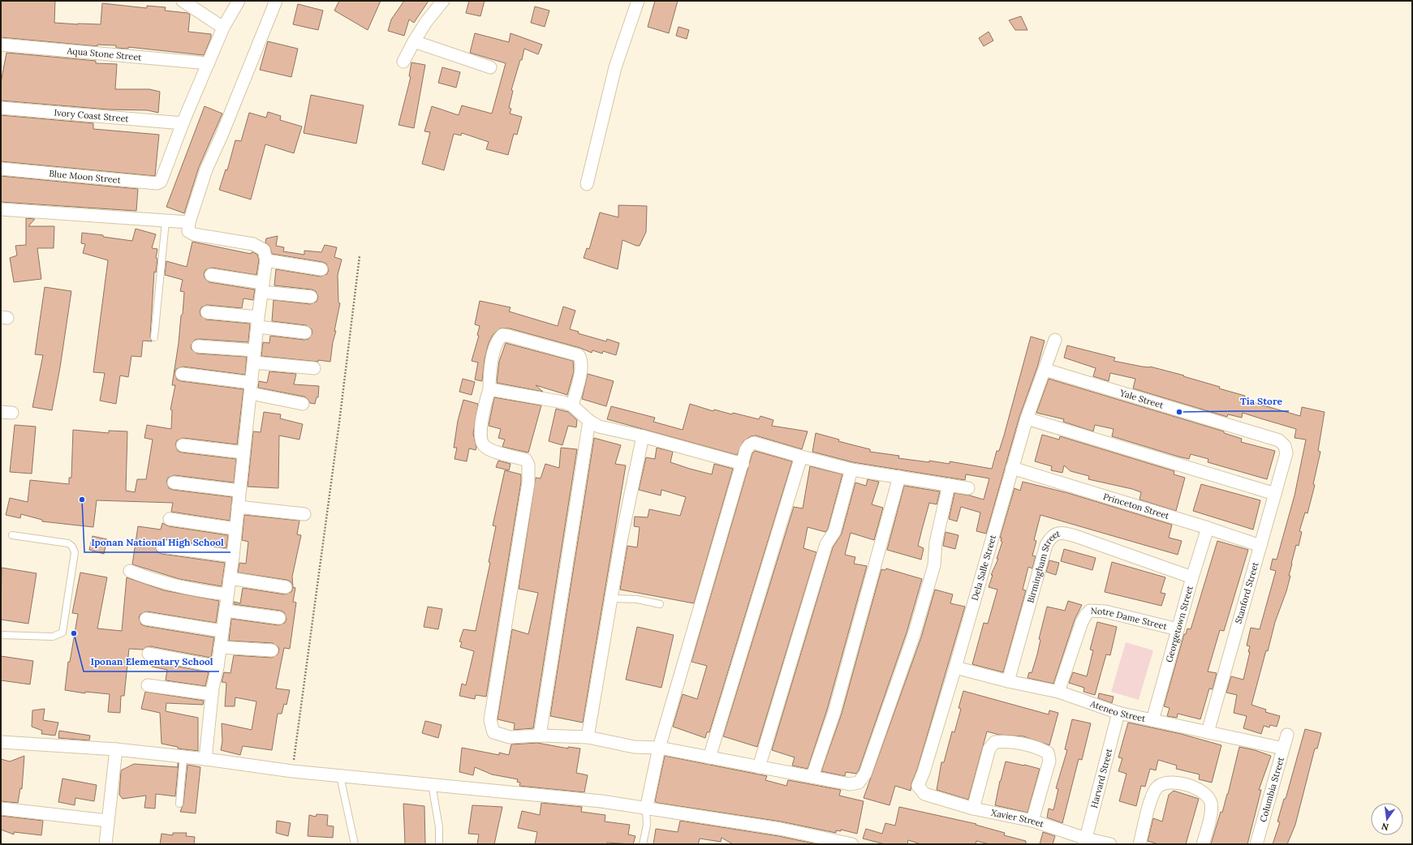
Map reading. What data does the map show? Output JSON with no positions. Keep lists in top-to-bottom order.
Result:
{
  "streets": {
    "street": [
      "Aqua Stone Street",
      "Ivory Coast Street",
      "Blue Moon Street",
      "Yale Street",
      "Princeton Street",
      "Dela Salle Street",
      "Birmingham Street",
      "Stanford Street",
      "Notre Dame Street",
      "Georgetown Street",
      "Ateneo Street",
      "Harvard Street",
      "Columbia Street",
      "Xavier Street"
    ]
  },
  "crossings": [
    ["Ivory Coast Street", "Blue Moon Street"],
    ["Yale Street", "Dela Salle Street"],
    ["Yale Street", "Stanford Street"],
    ["Princeton Street", "Dela Salle Street"],
    ["Princeton Street", "Stanford Street"],
    ["Princeton Street", "Georgetown Street"],
    ["Dela Salle Street", "Ateneo Street"],
    ["Dela Salle Street", "Xavier Street"],
    ["Birmingham Street", "Georgetown Street"],
    ["Birmingham Street", "Ateneo Street"],
    ["Stanford Street", "Ateneo Street"],
    ["Notre Dame Street", "Georgetown Street"],
    ["Notre Dame Street", "Ateneo Street"],
    ["Georgetown Street", "Ateneo Street"],
    ["Ateneo Street", "Harvard Street"],
    ["Ateneo Street", "Columbia Street"],
    ["Harvard Street", "Xavier Street"]
  ],
  "places": ["Tia Store", "Iponan National High School", "Iponan Elementary School"],
  "north": "bottom"
}
